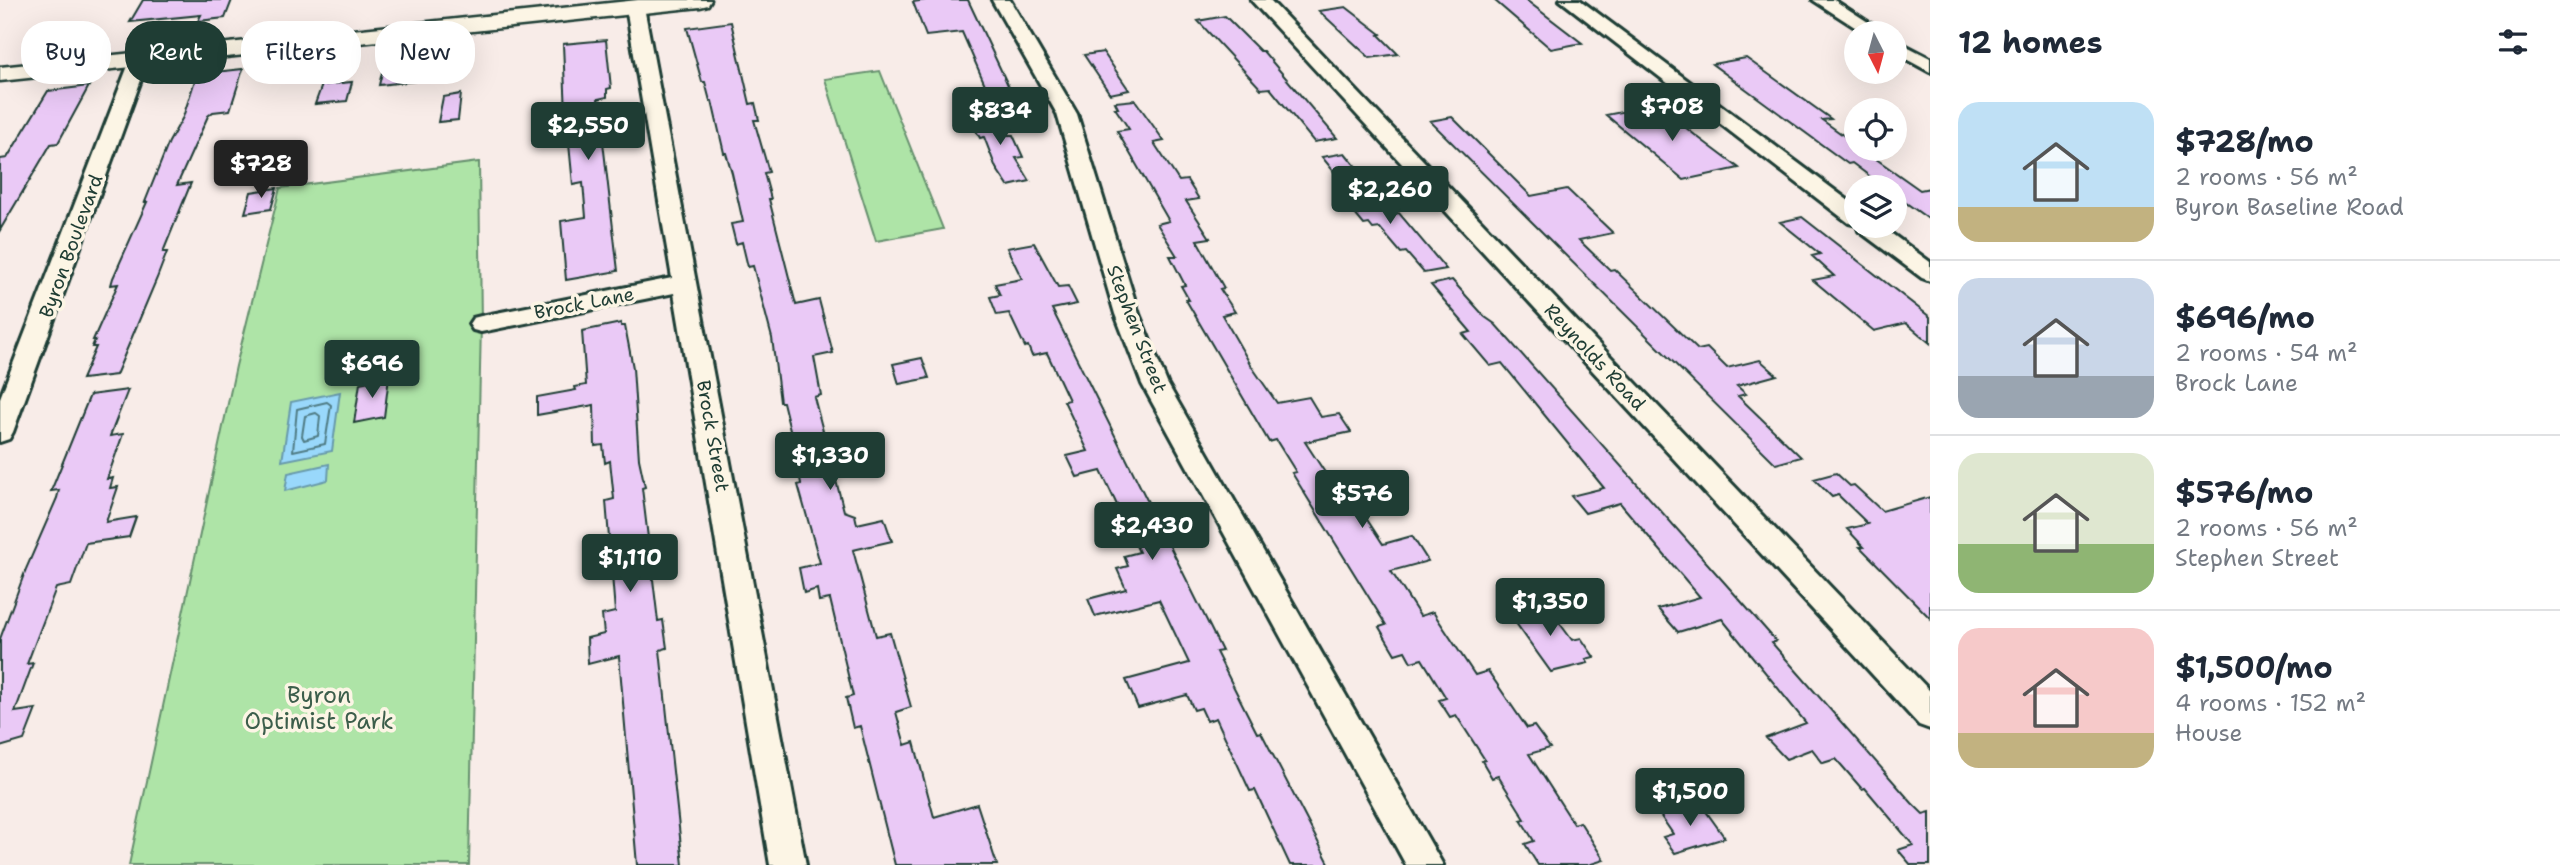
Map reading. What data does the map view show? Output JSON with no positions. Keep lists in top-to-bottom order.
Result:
{
  "streets": {
    "street": [
      "Byron Boulevard",
      "Brock Lane",
      "Stephen Street",
      "Reynolds Road",
      "Brock Street"
    ]
  },
  "crossings": [
    ["Brock Lane", "Brock Street"]
  ],
  "parks": ["Byron Optimist Park"],
  "north": "bottom",
  "page": {
    "heading": "12 homes",
    "chip": [
      "Buy",
      "Rent",
      "Filters",
      "New"
    ],
    "price": [
      "$708",
      "$834",
      "$2,550",
      "$728",
      "$2,260",
      "$696",
      "$1,330",
      "$576",
      "$2,430",
      "$1,110",
      "$1,350",
      "$1,500"
    ],
    "list": [
      {
        "name": "$728/mo",
        "note": "2 rooms · 56 m² · Byron Baseline Road"
      },
      {
        "name": "$696/mo",
        "note": "2 rooms · 54 m² · Brock Lane"
      },
      {
        "name": "$576/mo",
        "note": "2 rooms · 56 m² · Stephen Street"
      },
      {
        "name": "$1,500/mo",
        "note": "4 rooms · 152 m² · House"
      }
    ]
  }
}
